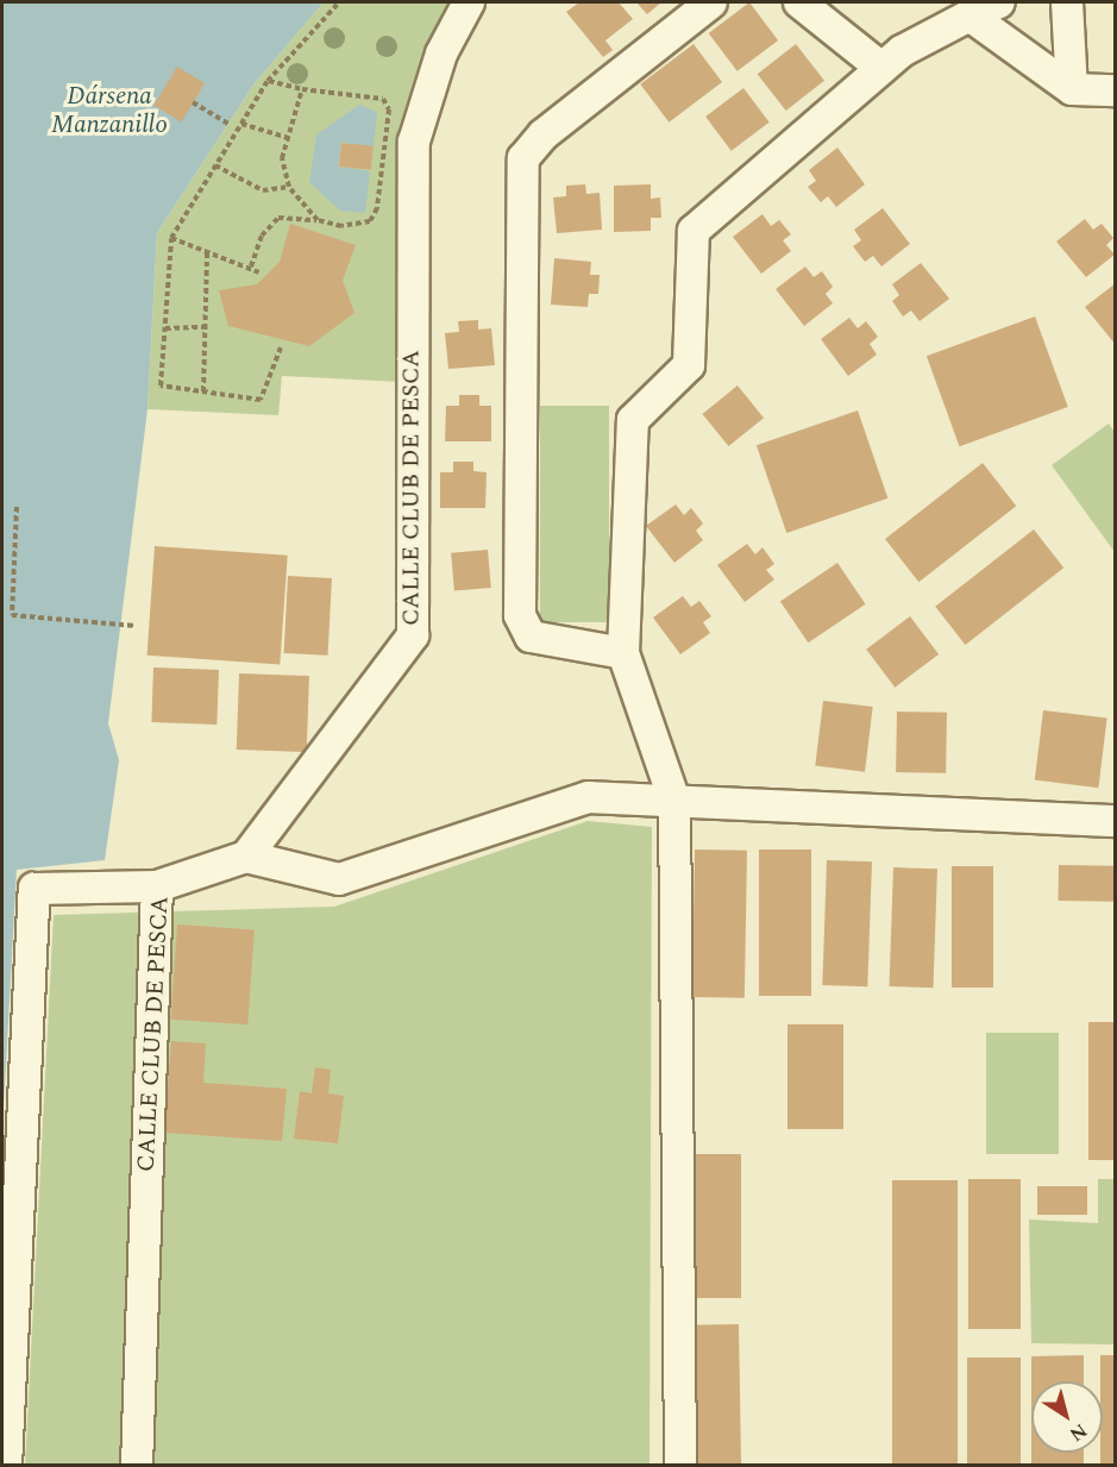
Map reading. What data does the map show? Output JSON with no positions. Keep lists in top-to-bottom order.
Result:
{
  "streets": {
    "lane": ["CALLE CLUB DE PESCA"]
  },
  "water": ["Dársena Manzanillo"],
  "north": "bottom right"
}
